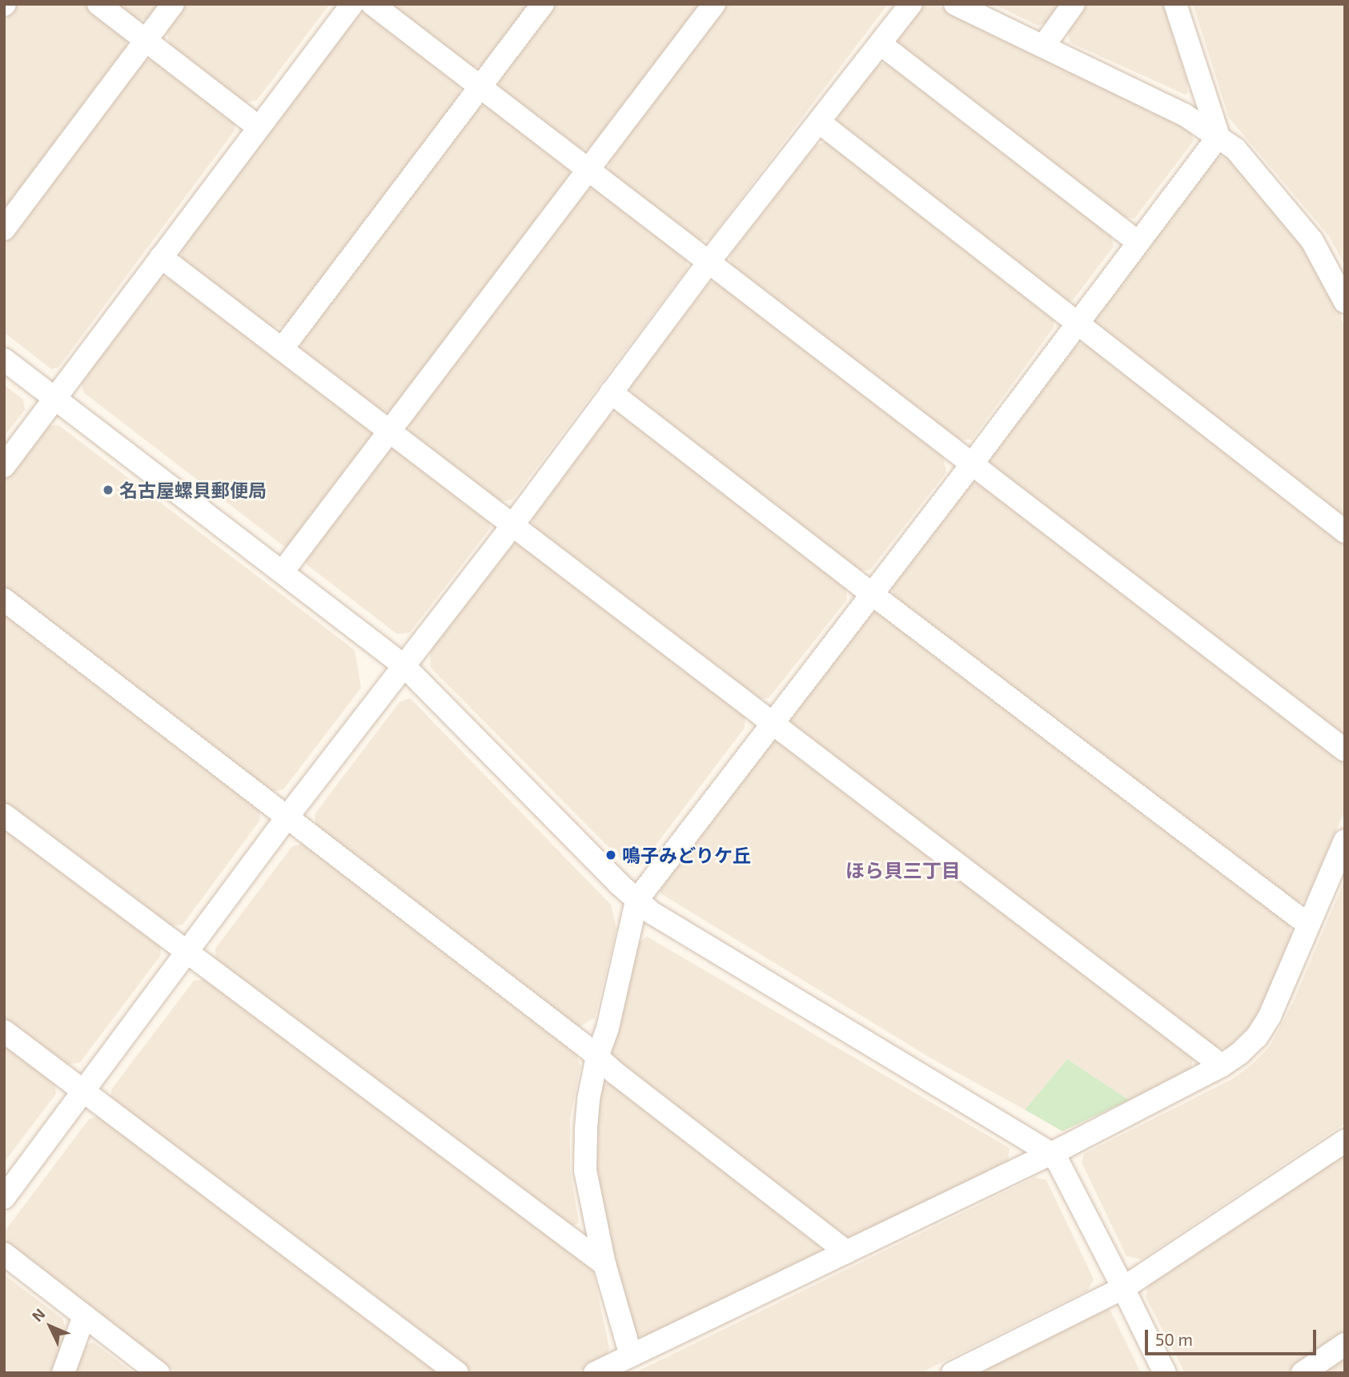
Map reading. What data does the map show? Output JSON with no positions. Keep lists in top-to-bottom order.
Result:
{
  "districts": ["ほら貝三丁目"],
  "places": ["名古屋螺貝郵便局", "鳴子みどりケ丘"],
  "scale_bar": "50 m",
  "north": "top left"
}
